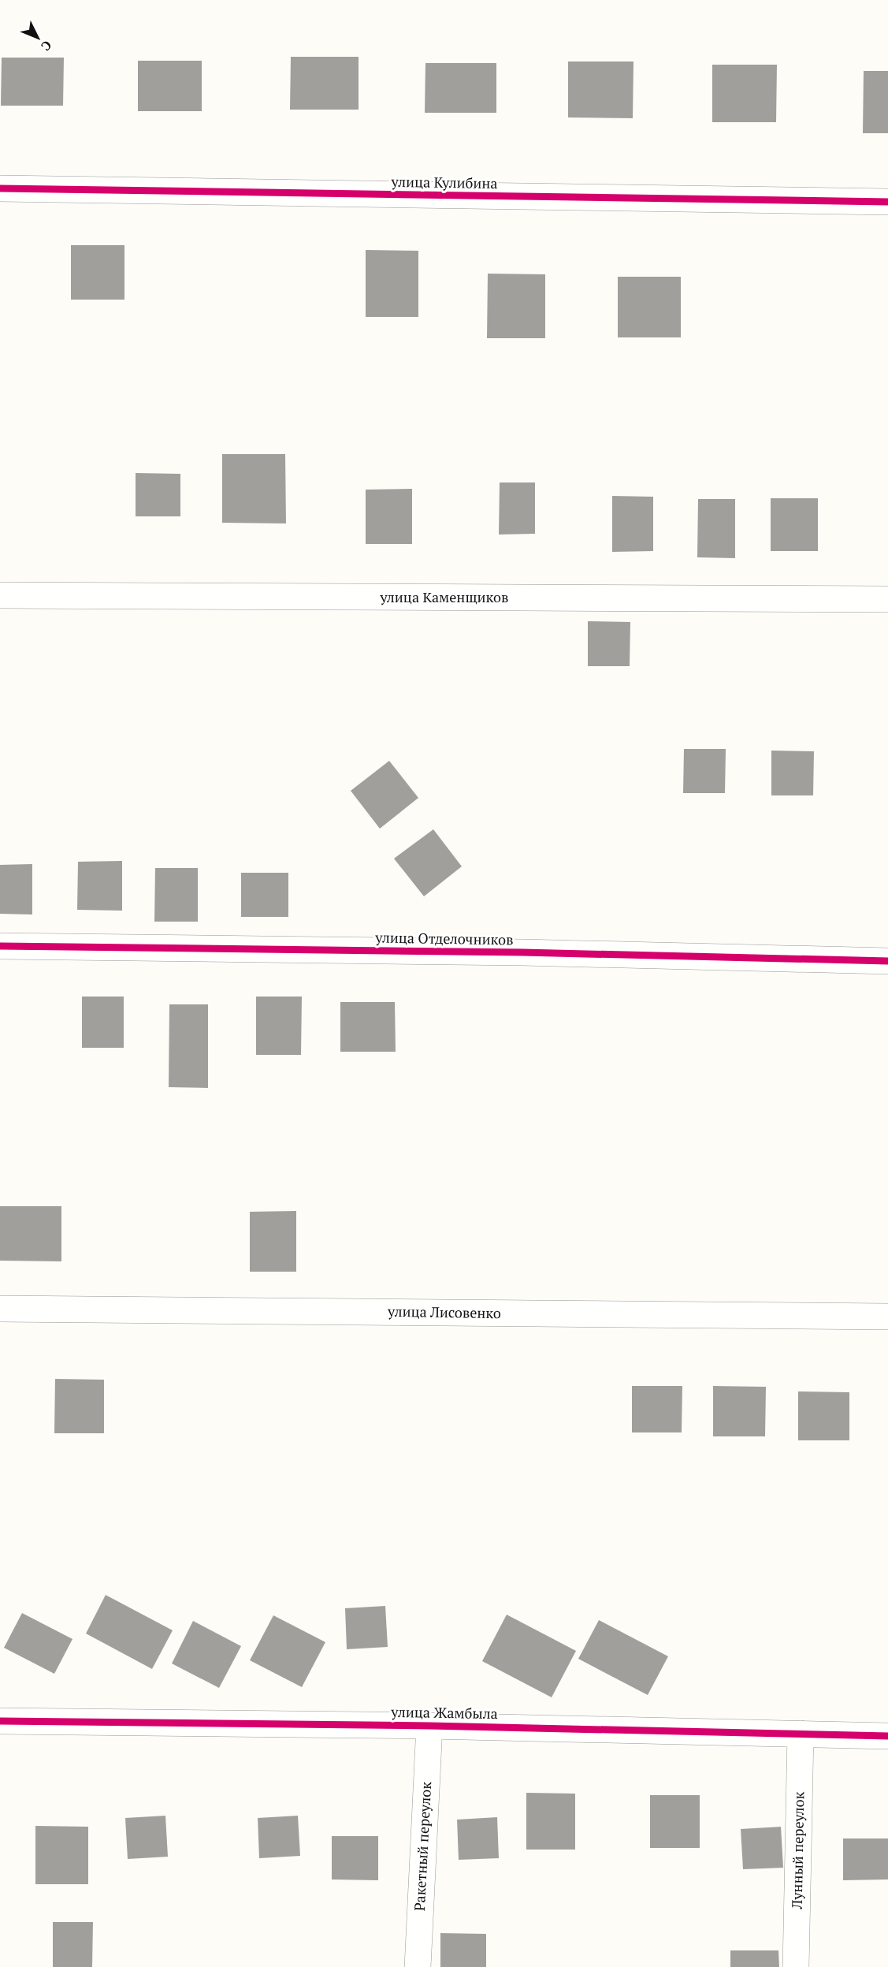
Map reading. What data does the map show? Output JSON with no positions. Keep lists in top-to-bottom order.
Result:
{
  "streets": {
    "street": [
      "улица Кулибина",
      "улица Каменщиков",
      "улица Отделочников",
      "улица Лисовенко",
      "улица Жамбыла",
      "Ракетный переулок",
      "Лунный переулок"
    ]
  },
  "crossings": [
    ["улица Жамбыла", "Ракетный переулок"],
    ["улица Жамбыла", "Лунный переулок"]
  ],
  "north": "bottom right"
}
